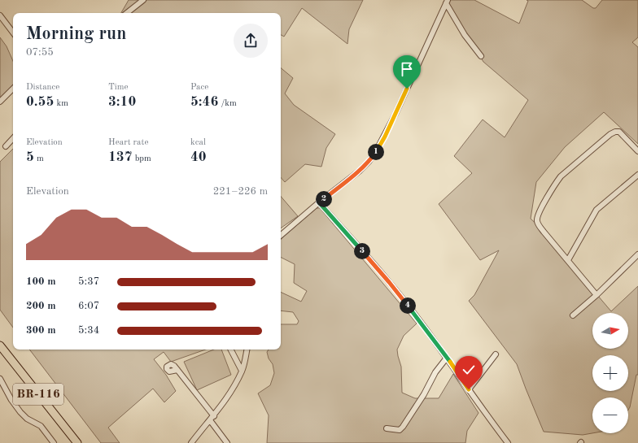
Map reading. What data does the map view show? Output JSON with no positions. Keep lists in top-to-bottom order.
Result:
{
  "streets": {
    "highway": ["BR-116"]
  },
  "north": "right",
  "page": {
    "heading": ["Morning run", "07:55"],
    "stats": [
      ["Distance", "0.55 km"],
      ["Time", "3:10"],
      ["Pace", "5:46 /km"],
      ["Elevation", "5 m"],
      ["Heart rate", "137 bpm"],
      ["kcal", "40"]
    ],
    "pins": [
      "1",
      "2",
      "3",
      "4"
    ],
    "chart": ["Elevation", "221–226 m"],
    "list": [
      {
        "name": "100 m",
        "note": "5:37"
      },
      {
        "name": "200 m",
        "note": "6:07"
      },
      {
        "name": "300 m",
        "note": "5:34"
      }
    ],
    "map_buttons": ["+", "−"]
  }
}
